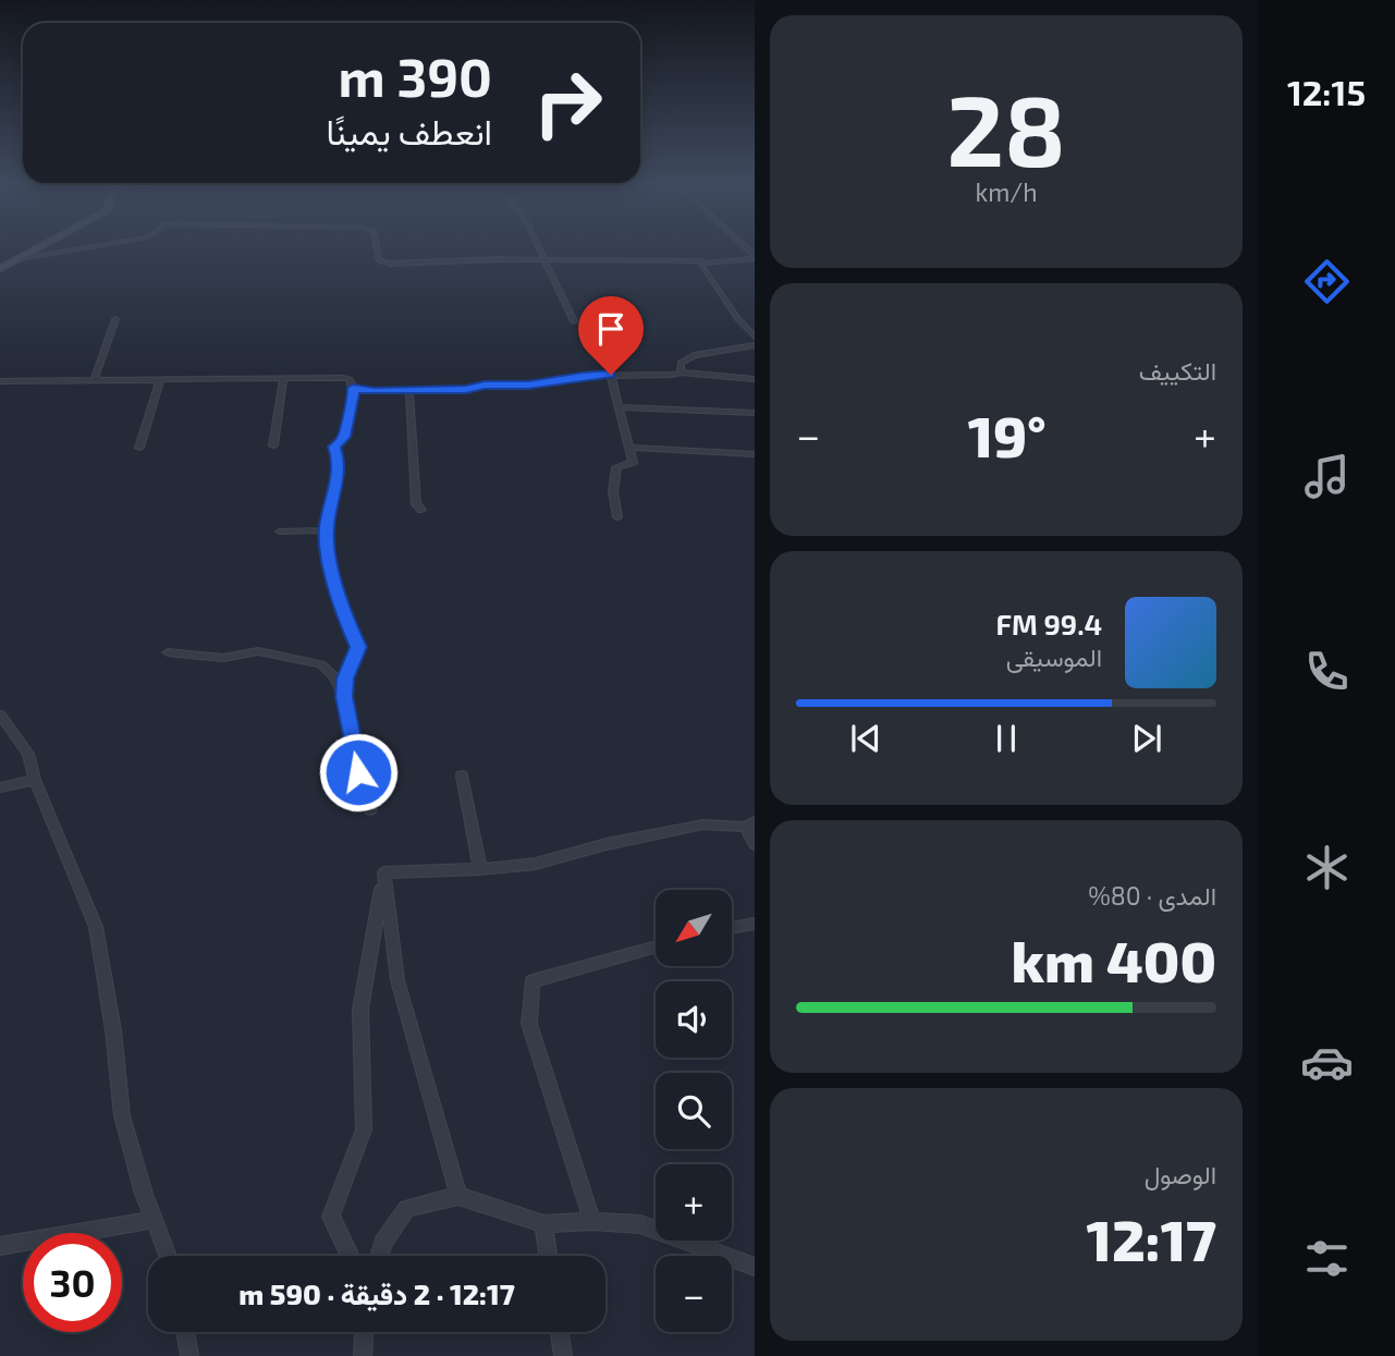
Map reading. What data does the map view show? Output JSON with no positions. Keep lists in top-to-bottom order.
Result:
{
  "north": "bottom left",
  "page": {
    "tabs": "12:15",
    "tile": [
      ["28", "km/h"],
      "التكييف",
      ["المدى · 80%", "400 km"],
      ["الوصول", "12:17"]
    ],
    "turn": ["390 m", "انعطف يمينًا"],
    "heat": ["−", "19°", "+"],
    "song": ["99.4 FM", "الموسيقى"],
    "map_buttons": ["+", "−"],
    "limit": "30",
    "trip": "12:17 · 2 دقيقة · 590 m"
  }
}
